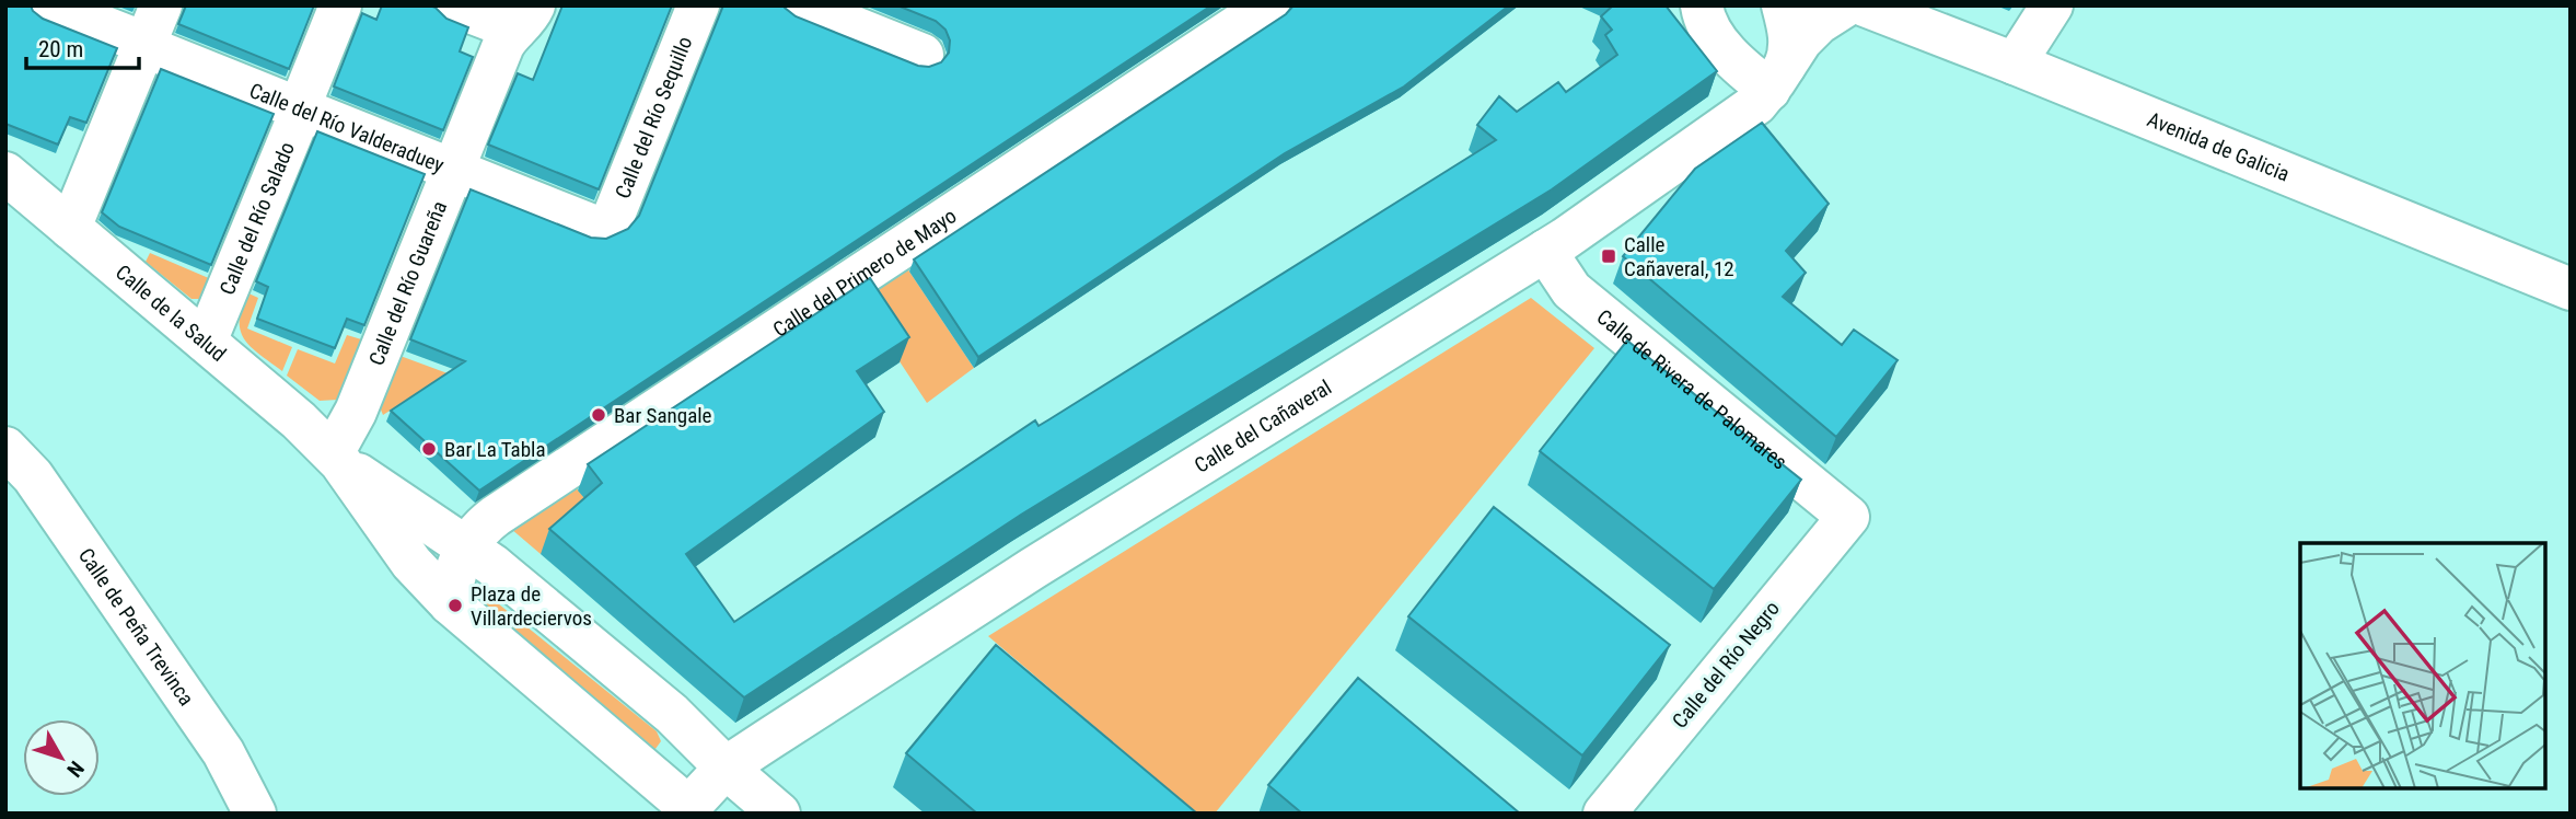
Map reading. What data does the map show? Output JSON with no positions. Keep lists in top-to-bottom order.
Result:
{
  "streets": {
    "main road": [
      "Calle del Río Sequillo",
      "Calle del Río Valderaduey",
      "Avenida de Galicia",
      "Calle del Río Salado",
      "Calle del Primero de Mayo",
      "Calle del Río Guareña",
      "Calle de la Salud",
      "Calle de Rivera de Palomares",
      "Calle del Cañaveral",
      "Calle de Peña Trevinca",
      "Calle del Río Negro"
    ]
  },
  "crossings": [
    ["Calle del Río Sequillo", "Calle del Río Valderaduey"],
    ["Calle del Río Valderaduey", "Calle del Río Salado"],
    ["Calle del Río Valderaduey", "Calle del Río Guareña"],
    ["Calle del Río Salado", "Calle de la Salud"],
    ["Calle del Río Guareña", "Calle de la Salud"],
    ["Calle de Rivera de Palomares", "Calle del Cañaveral"],
    ["Calle de Rivera de Palomares", "Calle del Río Negro"]
  ],
  "places": {
    "transit": ["Calle Cañaveral, 12"],
    "other": ["Bar Sangale", "Bar La Tabla", "Plaza de Villardeciervos"]
  },
  "scale_bar": "20 m",
  "north": "bottom right"
}
